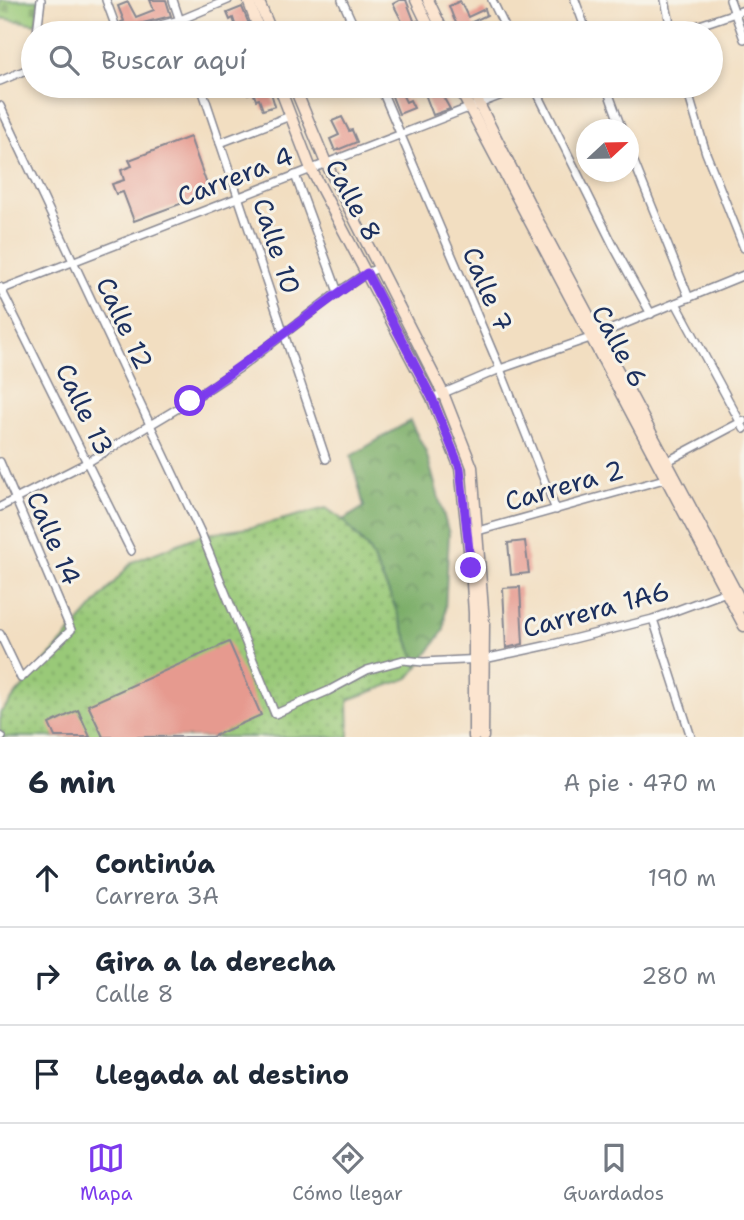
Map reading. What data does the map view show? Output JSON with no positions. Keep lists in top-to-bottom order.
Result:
{
  "streets": {
    "street": [
      "Carrera 4",
      "Calle 8",
      "Calle 10",
      "Calle 7",
      "Calle 12",
      "Calle 6",
      "Calle 13",
      "Carrera 2",
      "Calle 14",
      "Carrera 1A6"
    ]
  },
  "crossings": [
    ["Carrera 4", "Calle 8"],
    ["Carrera 4", "Calle 10"],
    ["Carrera 4", "Calle 7"],
    ["Carrera 4", "Calle 12"],
    ["Carrera 4", "Calle 6"],
    ["Carrera 4", "Calle 13"],
    ["Calle 8", "Carrera 2"],
    ["Calle 8", "Carrera 1A6"],
    ["Calle 7", "Carrera 2"],
    ["Calle 12", "Carrera 1A6"],
    ["Calle 6", "Carrera 2"],
    ["Calle 6", "Carrera 1A6"]
  ],
  "north": "right",
  "page": {
    "search": "Buscar aquí",
    "heading": ["6 min", "A pie · 470 m"],
    "list": [
      ["Continúa", "Carrera 3A", "190 m"],
      ["Gira a la derecha", "Calle 8", "280 m"],
      "Llegada al destino"
    ],
    "nav": ["Mapa", "Cómo llegar", "Guardados"]
  }
}
